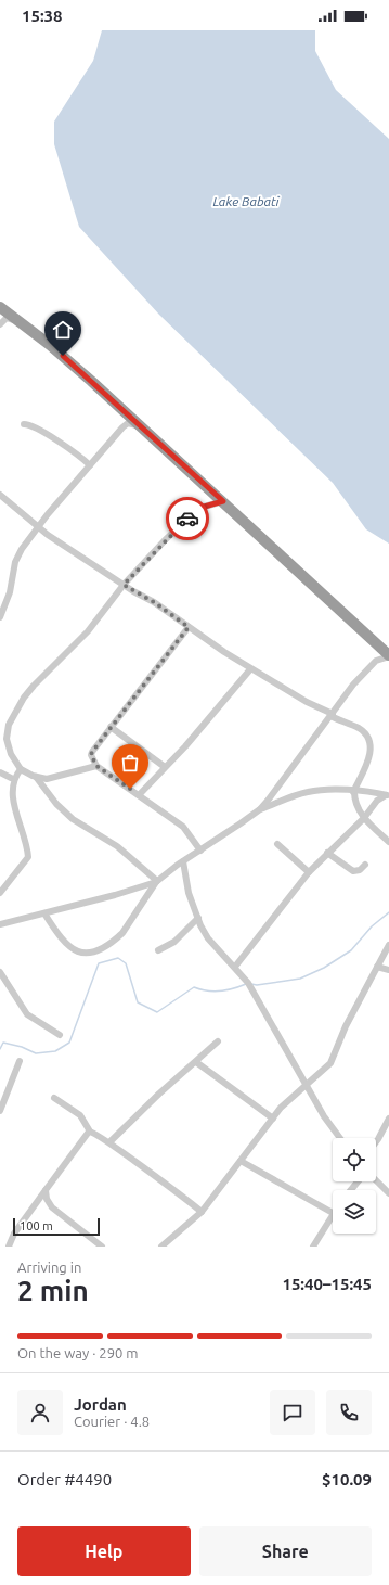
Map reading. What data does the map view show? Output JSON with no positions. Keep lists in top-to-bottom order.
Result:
{
  "water": ["Lake Babati"],
  "scale_bar": "100 m",
  "page": {
    "status": "15:38",
    "scale": "100 m",
    "heading": ["2 min", "Arriving in", "15:40–15:45"],
    "panel": [
      "Jordan",
      "Courier · 4.8",
      "Order #4490",
      "$10.09"
    ],
    "bar": "On the way · 290 m",
    "buttons": ["Help", "Share"]
  }
}
